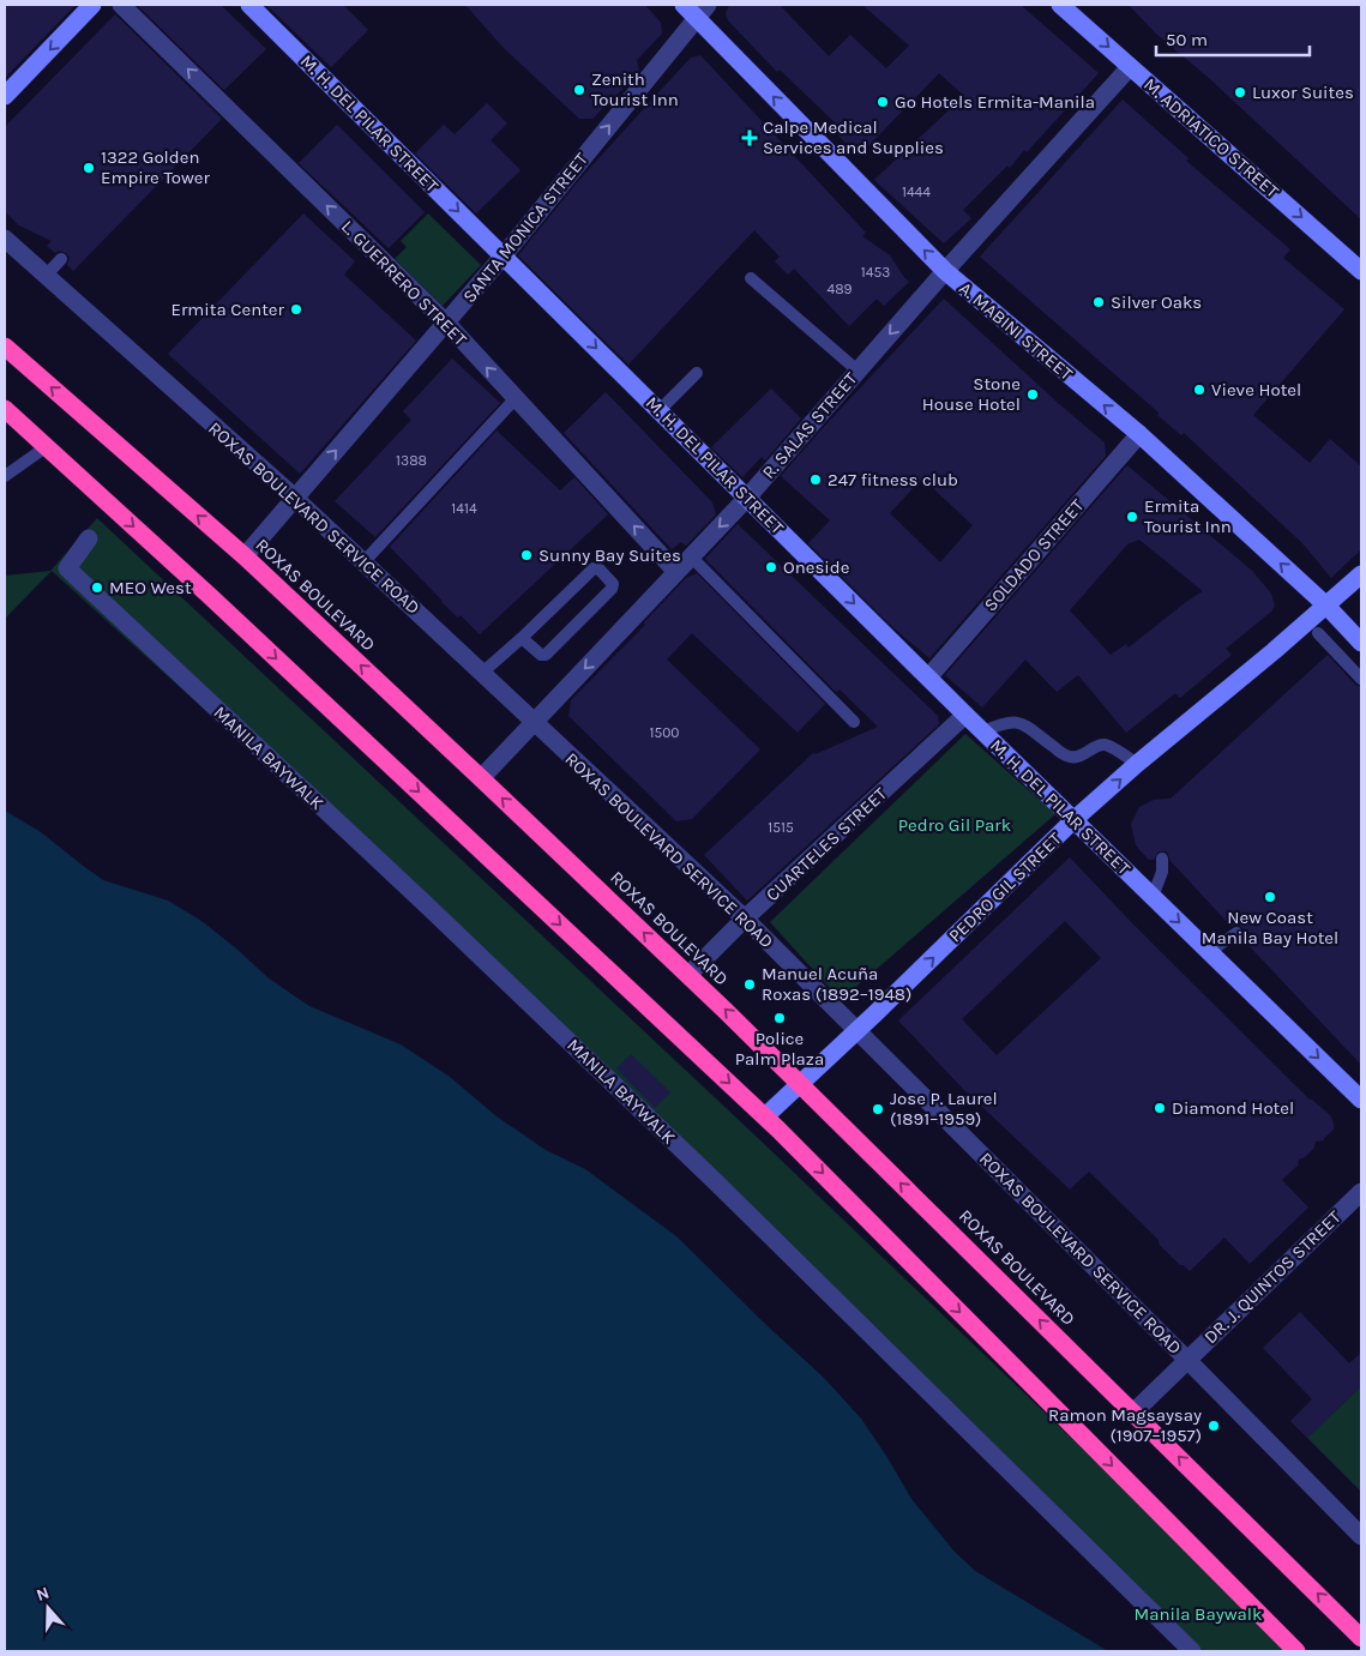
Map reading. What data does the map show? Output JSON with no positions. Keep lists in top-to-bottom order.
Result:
{
  "streets": {
    "highway": ["ROXAS BOULEVARD"],
    "main road": [
      "M. H. DEL PILAR STREET",
      "M. ADRIATICO STREET",
      "A. MABINI STREET",
      "PEDRO GIL STREET"
    ],
    "street": [
      "SANTA MONICA STREET",
      "L. GUERRERO STREET",
      "R. SALAS STREET",
      "ROXAS BOULEVARD SERVICE ROAD",
      "SOLDADO STREET",
      "MANILA BAYWALK",
      "CUARTELES STREET",
      "DR. J. QUINTOS STREET"
    ]
  },
  "crossings": [
    ["M. H. DEL PILAR STREET", "SANTA MONICA STREET"],
    ["M. H. DEL PILAR STREET", "R. SALAS STREET"],
    ["M. H. DEL PILAR STREET", "SOLDADO STREET"],
    ["M. H. DEL PILAR STREET", "CUARTELES STREET"],
    ["M. H. DEL PILAR STREET", "PEDRO GIL STREET"],
    ["M. ADRIATICO STREET", "R. SALAS STREET"],
    ["SANTA MONICA STREET", "L. GUERRERO STREET"],
    ["SANTA MONICA STREET", "A. MABINI STREET"],
    ["SANTA MONICA STREET", "ROXAS BOULEVARD SERVICE ROAD"],
    ["SANTA MONICA STREET", "ROXAS BOULEVARD"],
    ["L. GUERRERO STREET", "R. SALAS STREET"],
    ["A. MABINI STREET", "R. SALAS STREET"],
    ["A. MABINI STREET", "SOLDADO STREET"],
    ["A. MABINI STREET", "PEDRO GIL STREET"],
    ["R. SALAS STREET", "ROXAS BOULEVARD SERVICE ROAD"],
    ["R. SALAS STREET", "ROXAS BOULEVARD"],
    ["ROXAS BOULEVARD SERVICE ROAD", "CUARTELES STREET"],
    ["ROXAS BOULEVARD SERVICE ROAD", "PEDRO GIL STREET"],
    ["ROXAS BOULEVARD SERVICE ROAD", "DR. J. QUINTOS STREET"],
    ["ROXAS BOULEVARD", "CUARTELES STREET"],
    ["ROXAS BOULEVARD", "PEDRO GIL STREET"],
    ["ROXAS BOULEVARD", "DR. J. QUINTOS STREET"]
  ],
  "one_way": [
    "M. H. DEL PILAR STREET",
    "M. ADRIATICO STREET",
    "SANTA MONICA STREET",
    "L. GUERRERO STREET",
    "A. MABINI STREET",
    "R. SALAS STREET",
    "PEDRO GIL STREET"
  ],
  "parks": ["Pedro Gil Park", "Manila Baywalk"],
  "places": {
    "other": [
      "Zenith Tourist Inn",
      "Luxor Suites",
      "Go Hotels Ermita-Manila",
      "1322 Golden Empire Tower",
      "Silver Oaks",
      "Ermita Center",
      "Vieve Hotel",
      "Stone House Hotel",
      "247 fitness club",
      "Ermita Tourist Inn",
      "Sunny Bay Suites",
      "Oneside",
      "MEO West",
      "New Coast Manila Bay Hotel",
      "Manuel Acuña Roxas (1892–1948)",
      "Police Palm Plaza",
      "Diamond Hotel",
      "Jose P. Laurel (1891–1959)",
      "Ramon Magsaysay (1907–1957)"
    ],
    "health": ["Calpe Medical Services and Supplies"]
  },
  "house_numbers": [
    "1444",
    "1453",
    "489",
    "1388",
    "1414",
    "1500",
    "1515"
  ],
  "scale_bar": "50 m",
  "north": "top"
}
